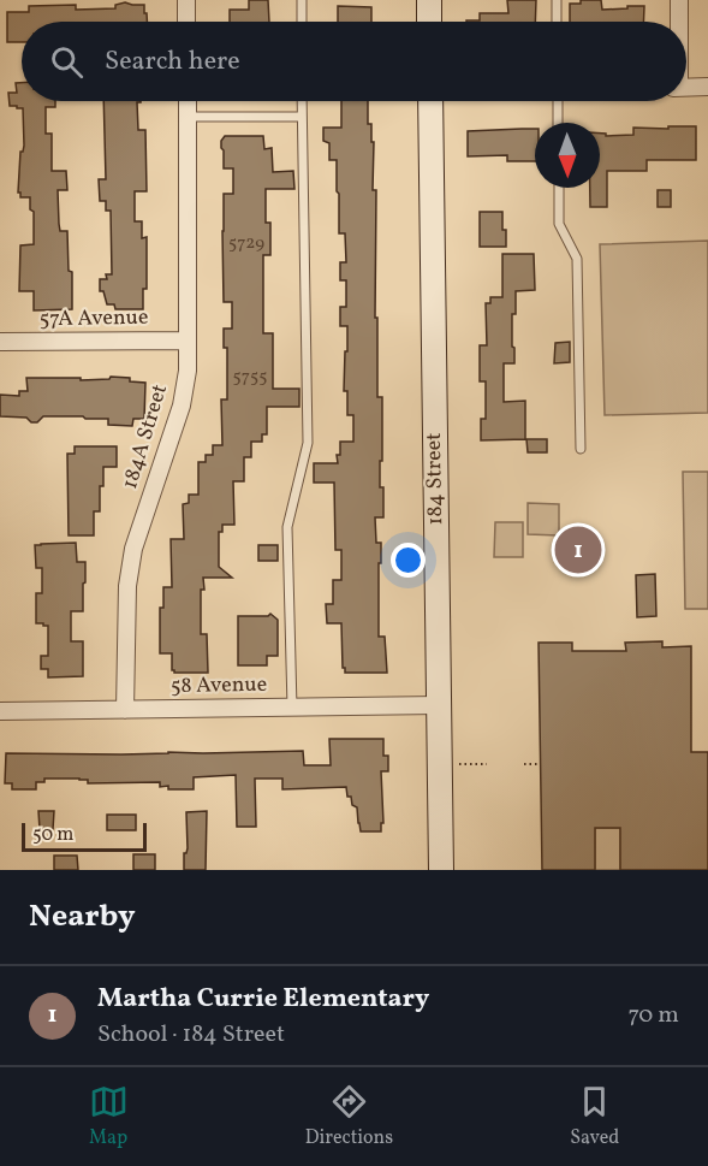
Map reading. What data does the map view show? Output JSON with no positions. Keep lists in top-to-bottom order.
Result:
{
  "streets": {
    "main road": ["184 Street"],
    "street": ["57A Avenue", "184A Street", "58 Avenue"]
  },
  "crossings": [
    ["57A Avenue", "184A Street"],
    ["184A Street", "58 Avenue"],
    ["184 Street", "58 Avenue"]
  ],
  "house_numbers": ["5729", "5755"],
  "scale_bar": "50 m",
  "north": "bottom",
  "page": {
    "search": "Search here",
    "pins": "1",
    "scale": "50 m",
    "heading": "Nearby",
    "list": [
      {
        "mark": "1",
        "name": "Martha Currie Elementary",
        "note": "School · 184 Street",
        "value": "70 m"
      }
    ],
    "nav": ["Map", "Directions", "Saved"]
  }
}
